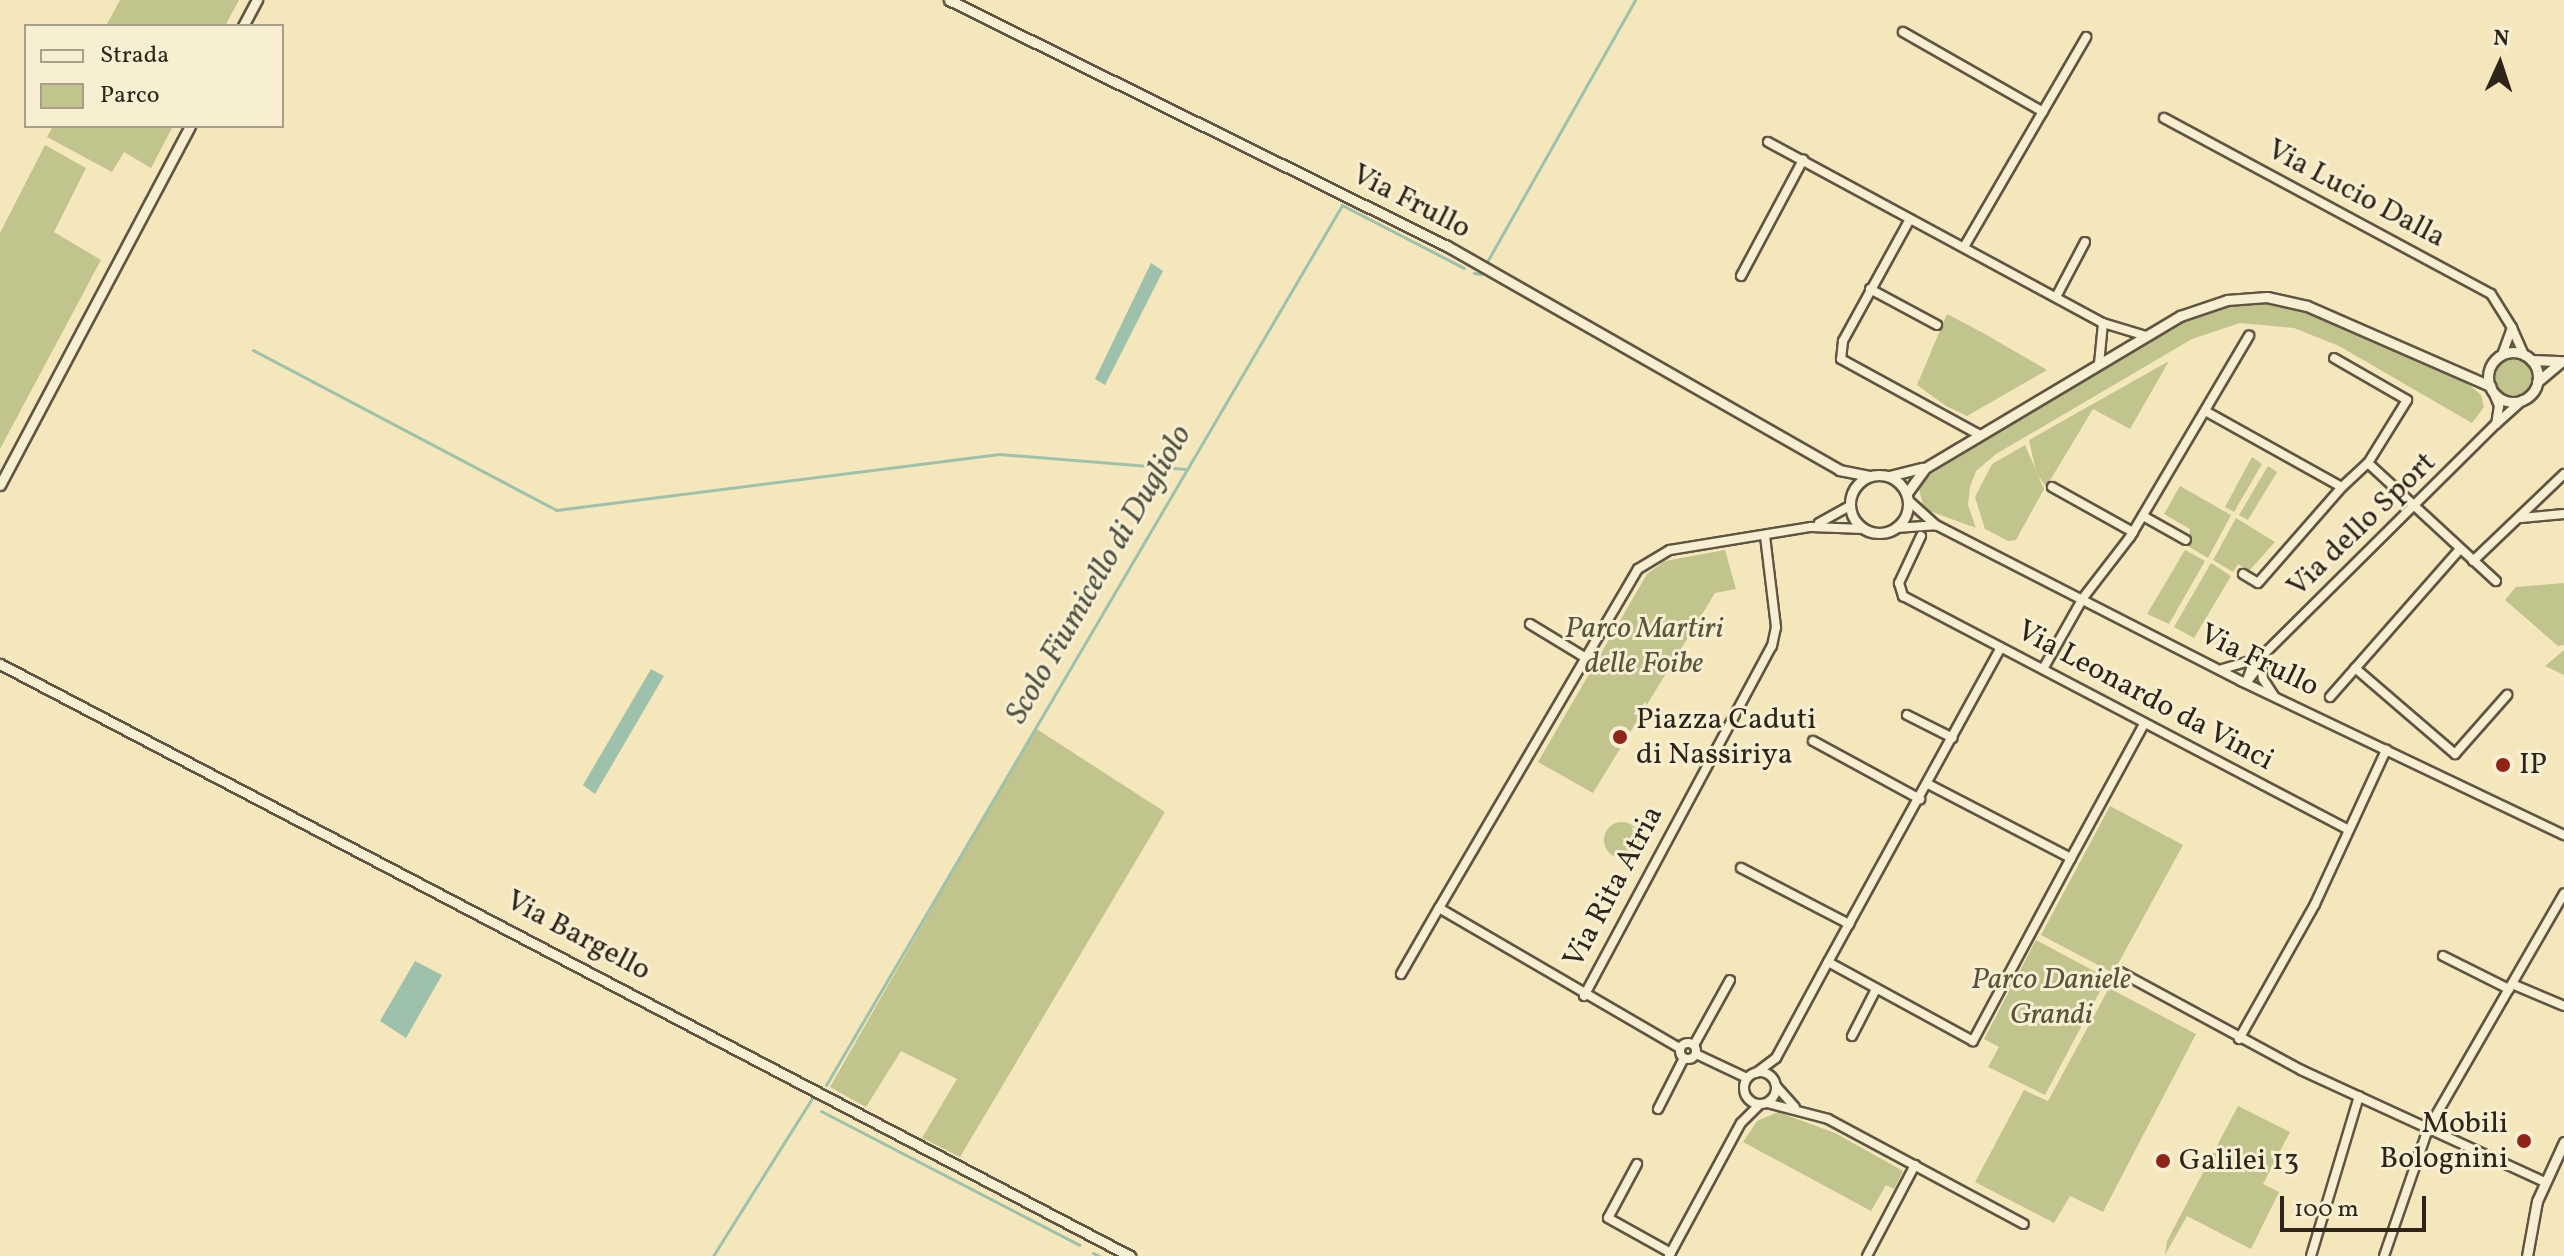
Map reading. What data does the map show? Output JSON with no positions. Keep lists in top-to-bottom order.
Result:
{
  "streets": {
    "street": [
      "Via Lucio Dalla",
      "Via Frullo",
      "Via dello Sport",
      "Via Leonardo da Vinci",
      "Via Rita Atria",
      "Via Bargello"
    ]
  },
  "crossings": [
    ["Via Lucio Dalla", "Via dello Sport"],
    ["Via Frullo", "Via dello Sport"]
  ],
  "water": ["Scolo Fiumicello di Dugliolo"],
  "parks": ["Parco Martiri delle Foibe", "Parco Daniele Grandi"],
  "places": [
    "Piazza Caduti di Nassiriya",
    "IP",
    "Mobili Bolognini",
    "Galilei 13"
  ],
  "legend": ["Strada", "Parco"],
  "scale_bar": "100 m",
  "north": "top"
}
